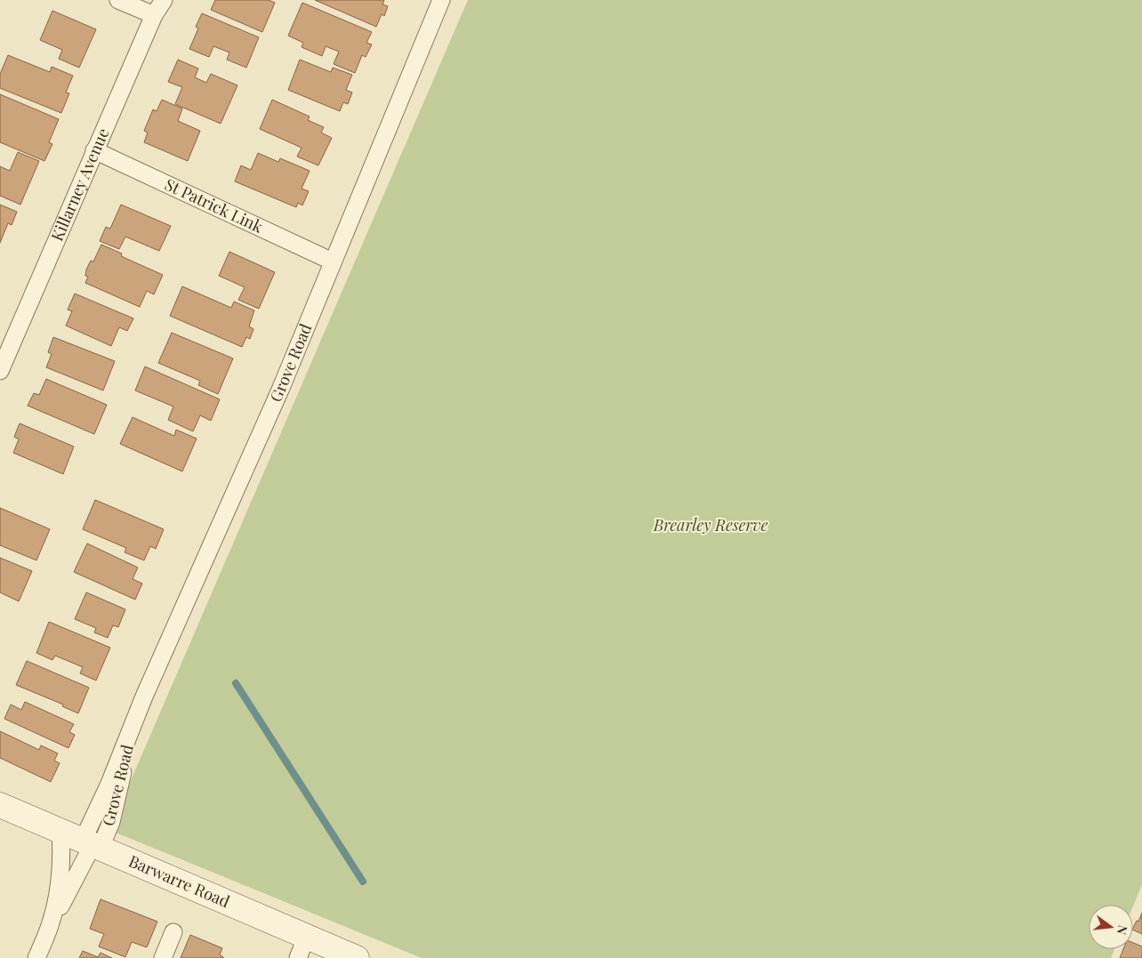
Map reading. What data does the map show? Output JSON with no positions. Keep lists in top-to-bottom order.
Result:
{
  "streets": {
    "street": [
      "Killarney Avenue",
      "St Patrick Link",
      "Grove Road",
      "Barwarre Road"
    ]
  },
  "crossings": [
    ["Killarney Avenue", "St Patrick Link"],
    ["St Patrick Link", "Grove Road"],
    ["Grove Road", "Barwarre Road"]
  ],
  "parks": ["Brearley Reserve"],
  "north": "right"
}
